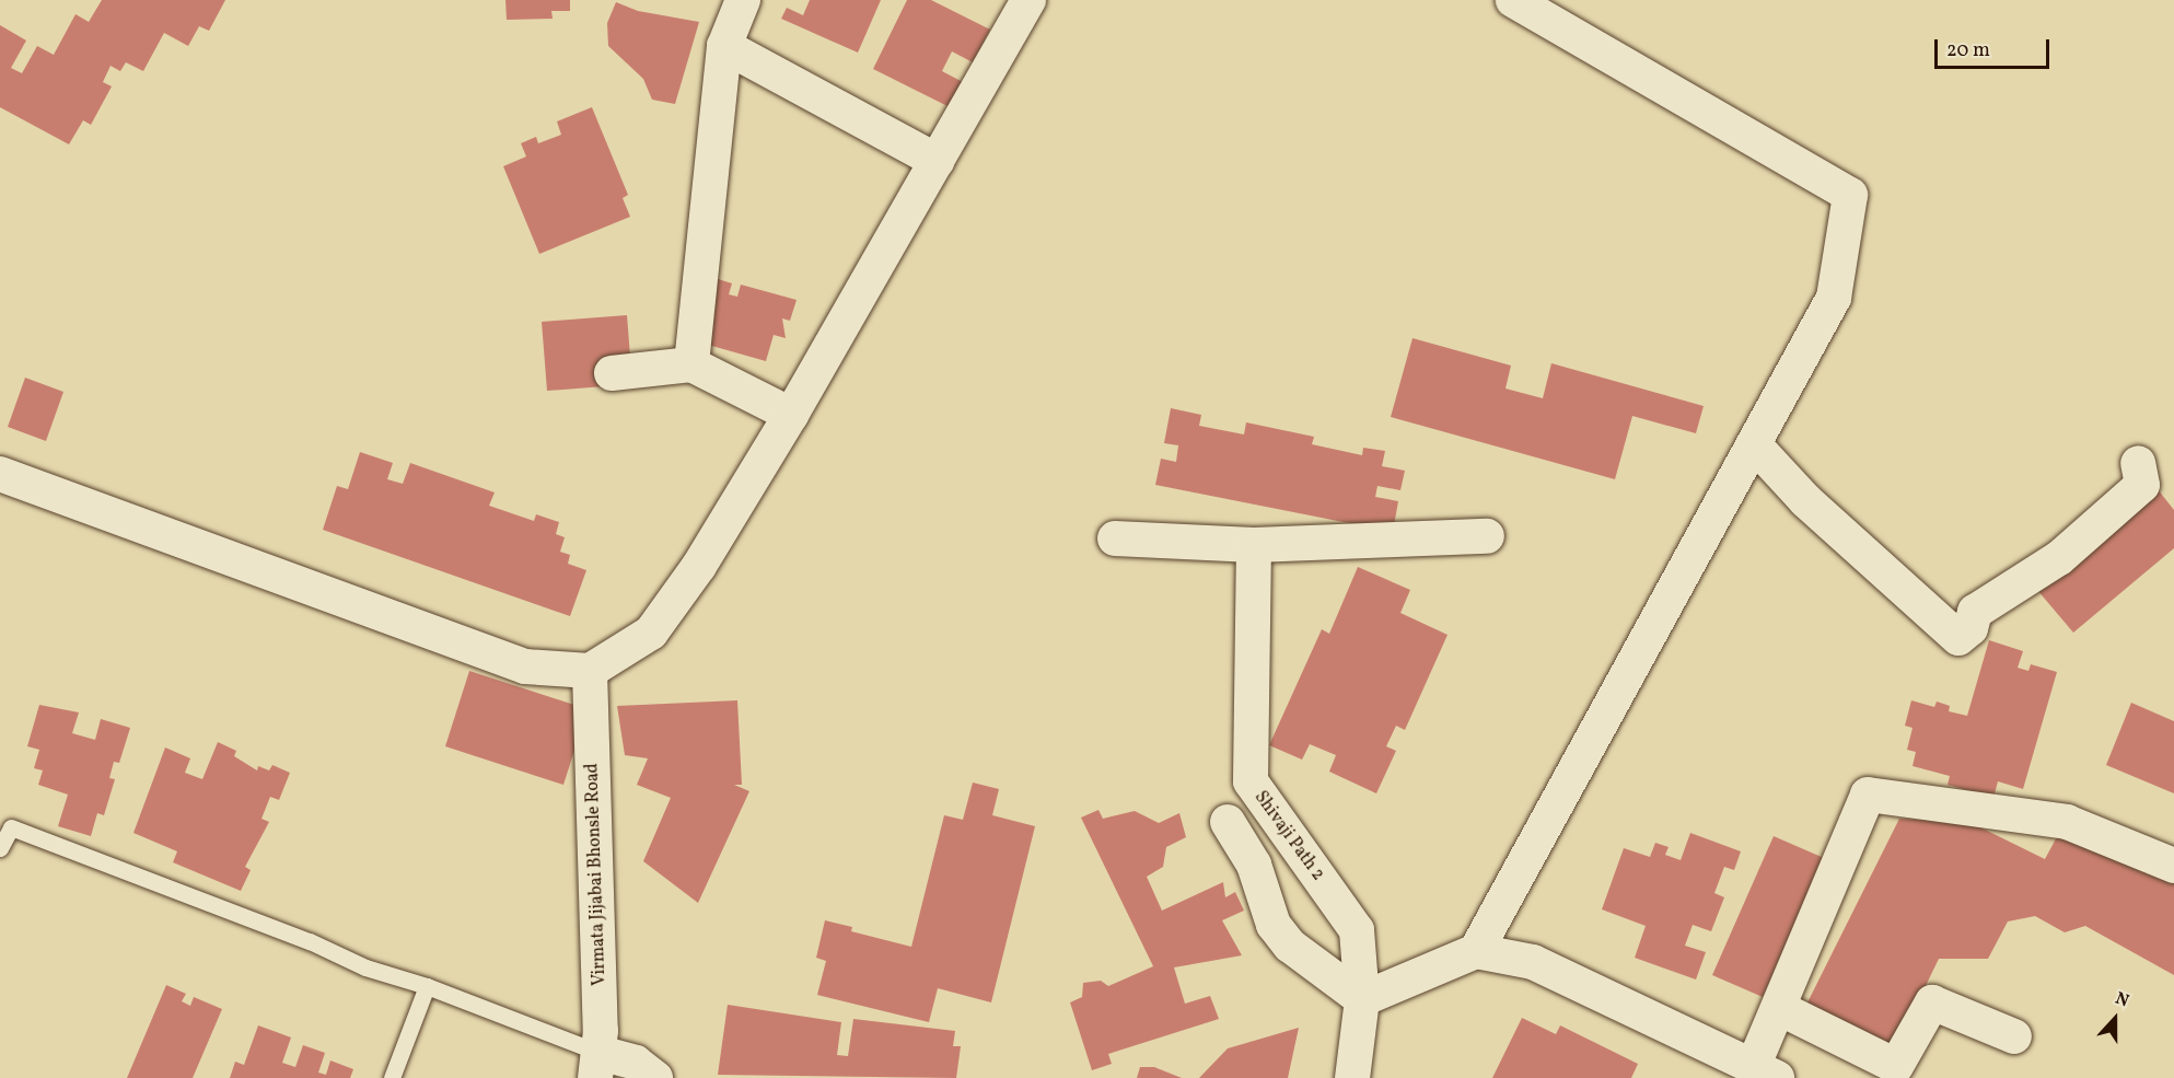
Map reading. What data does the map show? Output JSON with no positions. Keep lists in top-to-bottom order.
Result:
{
  "streets": {
    "street": ["Shivaji Path 2", "Virmata Jijabai Bhonsle Road"]
  },
  "scale_bar": "20 m",
  "north": "top"
}
